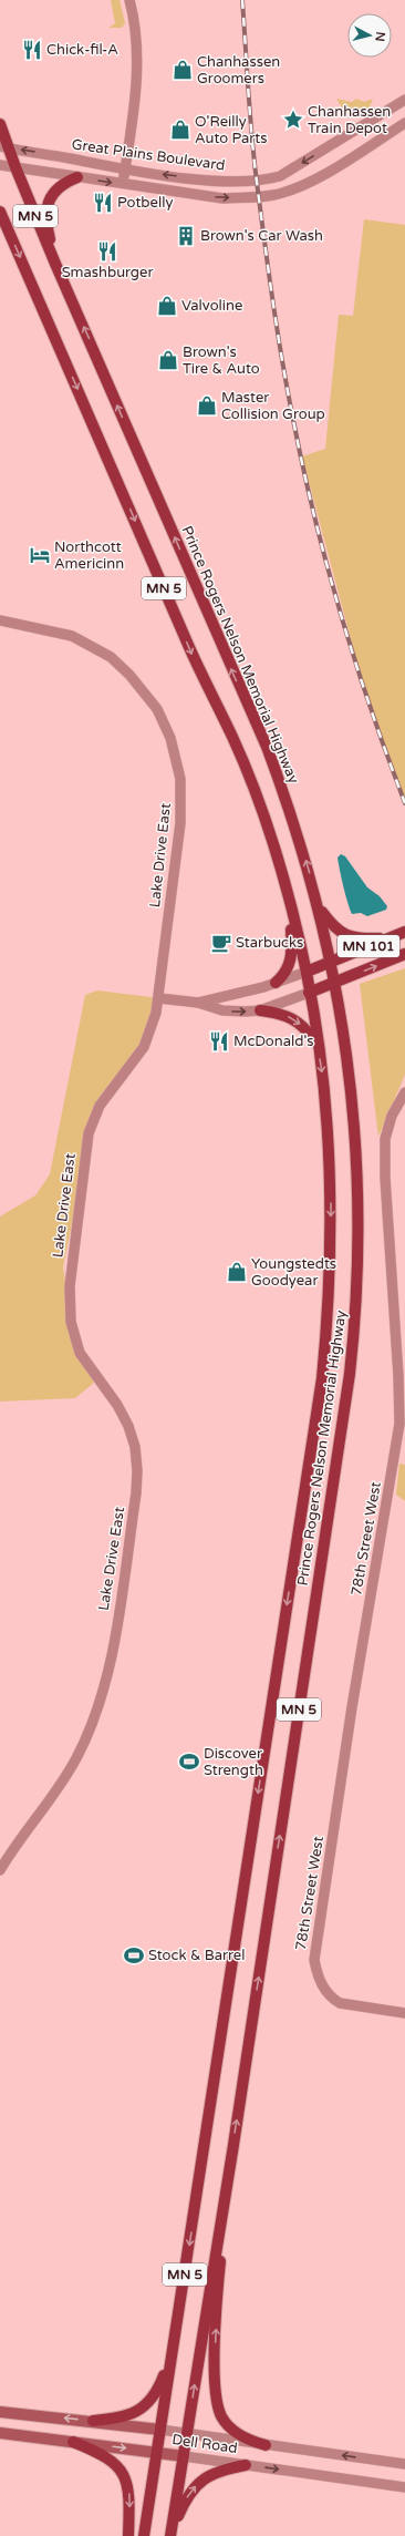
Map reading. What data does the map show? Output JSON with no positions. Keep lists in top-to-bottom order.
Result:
{
  "streets": {
    "main road": [
      "MN 5",
      "Prince Rogers Nelson Memorial Highway",
      "MN 101",
      "Dell Road"
    ],
    "street": ["Great Plains Boulevard", "Lake Drive East", "78th Street West"]
  },
  "crossings": [
    ["Great Plains Boulevard", "Prince Rogers Nelson Memorial Highway"],
    ["MN 5", "Prince Rogers Nelson Memorial Highway"],
    ["MN 5", "Dell Road"],
    ["Prince Rogers Nelson Memorial Highway", "MN 101"],
    ["Prince Rogers Nelson Memorial Highway", "Dell Road"]
  ],
  "places": {
    "restaurant": [
      "Chick-fil-A",
      "Potbelly",
      "Smashburger",
      "McDonald's"
    ],
    "shop": [
      "Chanhassen Groomers",
      "O'Reilly Auto Parts",
      "Valvoline",
      "Brown's Tire & Auto",
      "Master Collision Group",
      "Youngstedts Goodyear"
    ],
    "place": ["Chanhassen Train Depot"],
    "building": ["Brown's Car Wash"],
    "hotel": ["Northcott Americinn"],
    "cafe": ["Starbucks"],
    "sports": ["Discover Strength", "Stock & Barrel"]
  },
  "north": "right"
}
